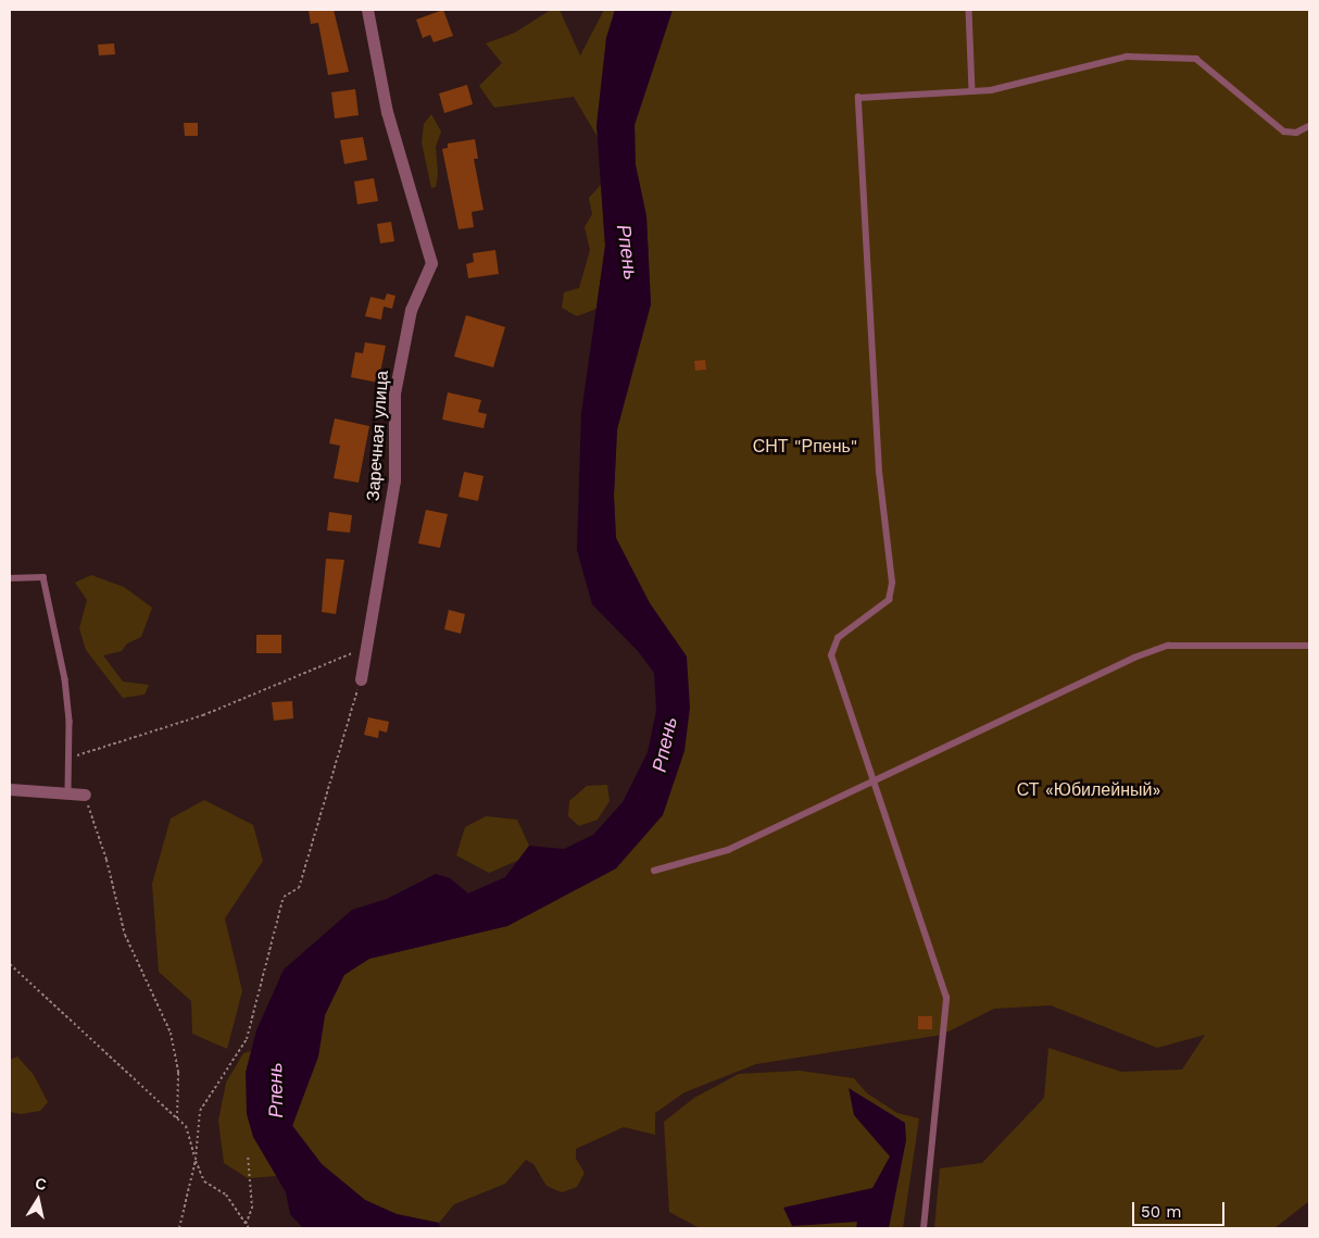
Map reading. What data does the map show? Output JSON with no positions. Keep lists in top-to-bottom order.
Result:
{
  "streets": {
    "street": ["Заречная улица"]
  },
  "water": ["Рпень"],
  "parks": ["СНТ \"Рпень\"", "СТ «Юбилейный»"],
  "scale_bar": "50 m",
  "north": "top"
}
